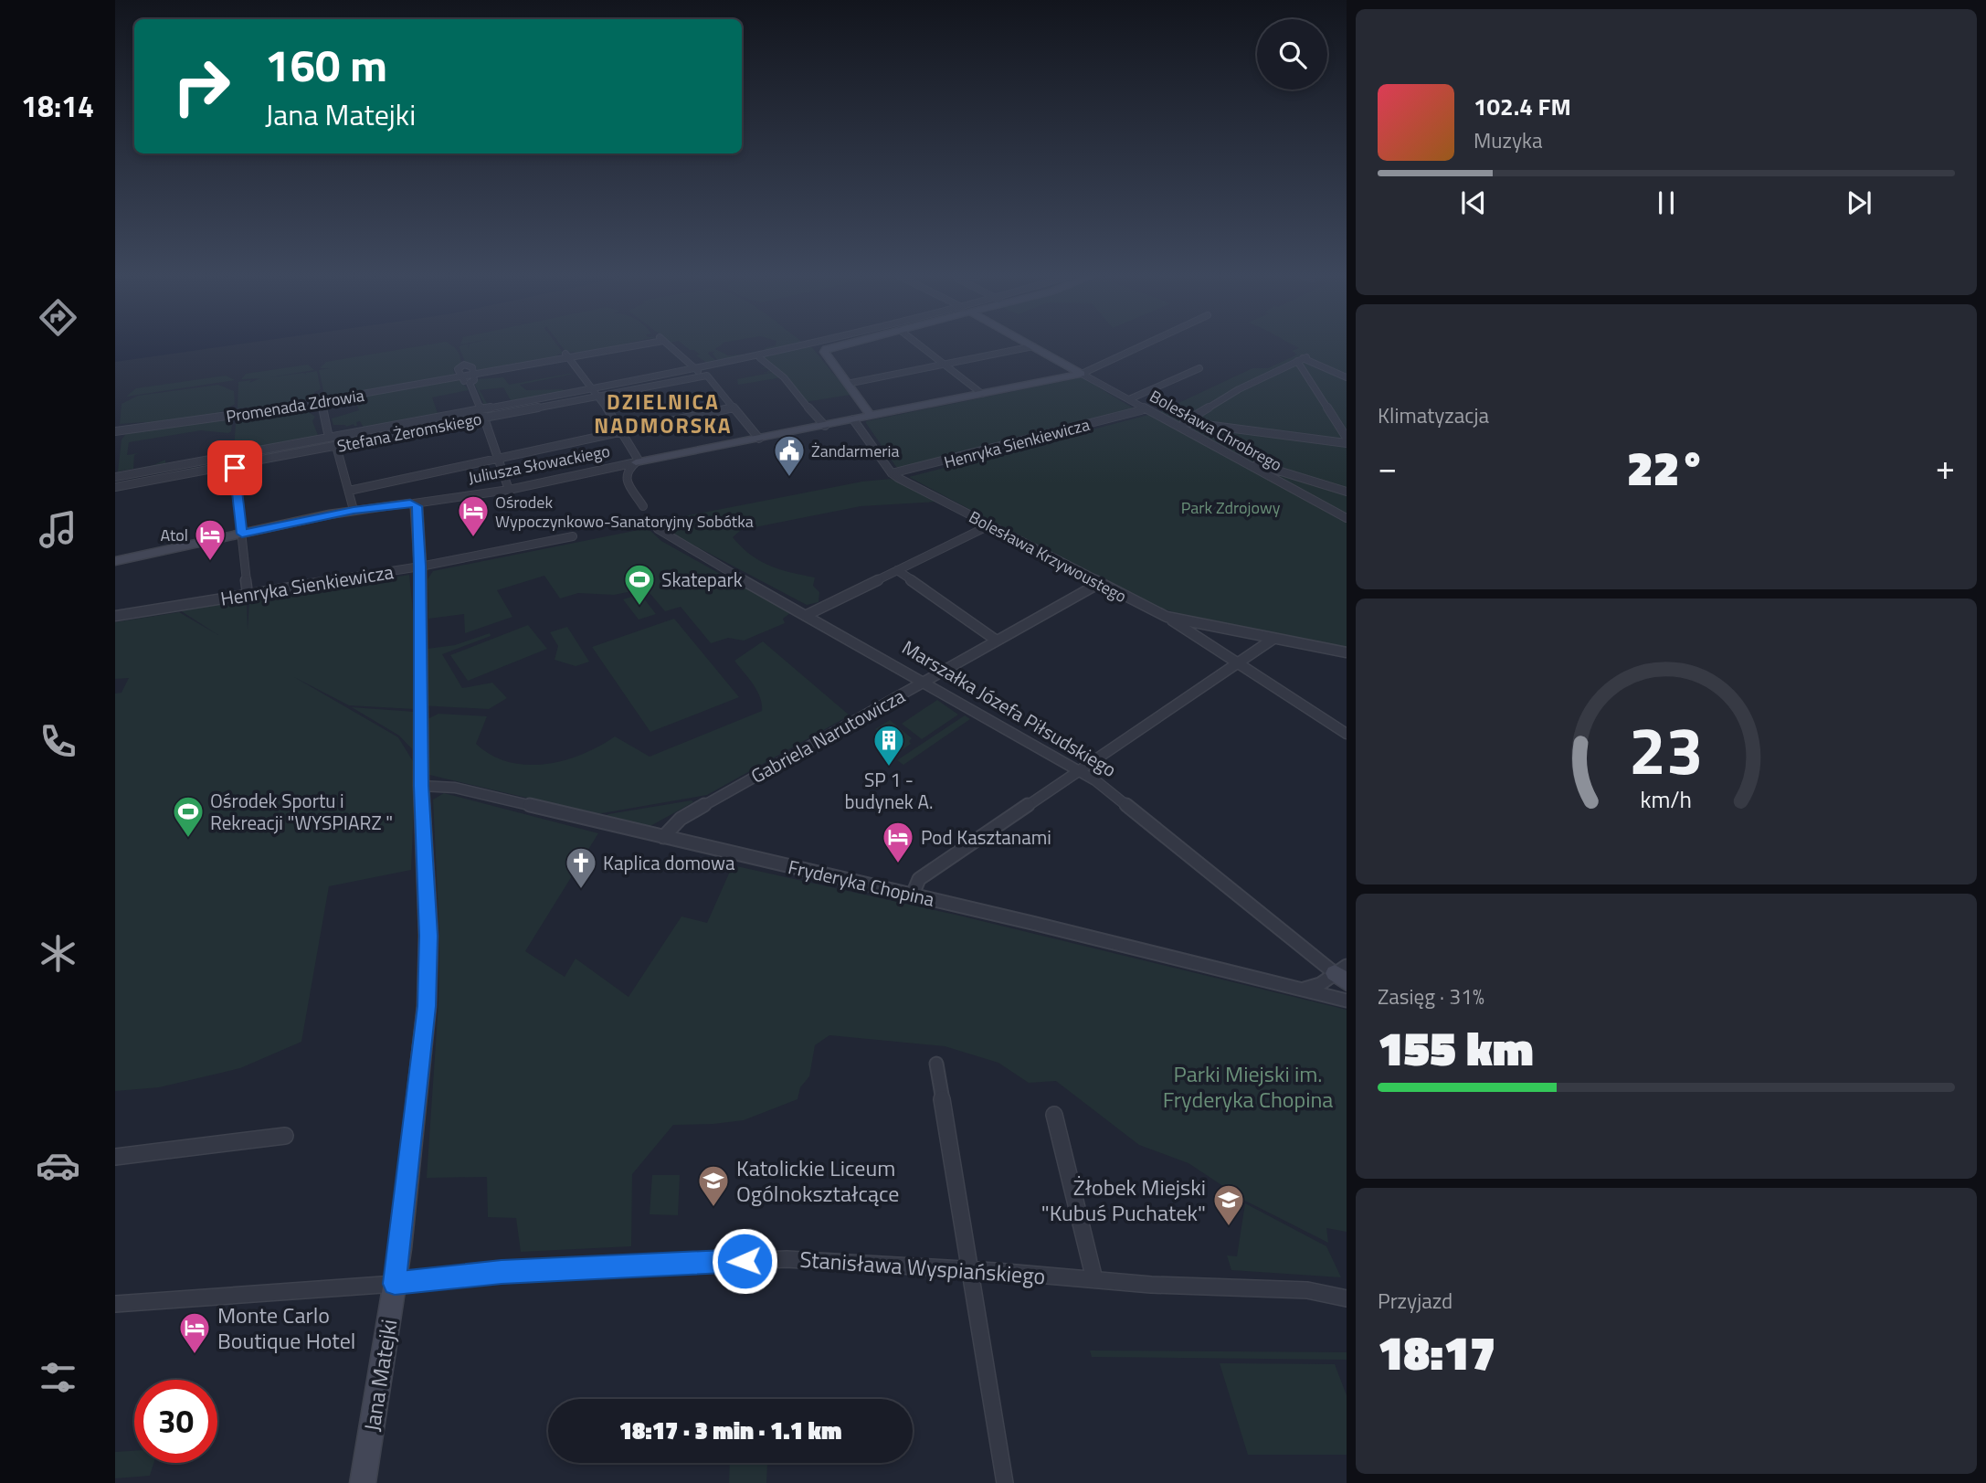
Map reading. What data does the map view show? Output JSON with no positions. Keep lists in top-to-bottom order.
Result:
{
  "streets": {
    "street": [
      "Promenada Zdrowia",
      "Bolesława Chrobrego",
      "Stefana Żeromskiego",
      "Henryka Sienkiewicza",
      "Juliusza Słowackiego",
      "Bolesława Krzywoustego",
      "Marszałka Józefa Piłsudskiego",
      "Gabriela Narutowicza",
      "Fryderyka Chopina",
      "Stanisława Wyspiańskiego",
      "Jana Matejki"
    ]
  },
  "crossings": [
    ["Promenada Zdrowia", "Stefana Żeromskiego"],
    ["Bolesława Chrobrego", "Henryka Sienkiewicza"],
    ["Bolesława Chrobrego", "Juliusza Słowackiego"],
    ["Henryka Sienkiewicza", "Bolesława Krzywoustego"],
    ["Henryka Sienkiewicza", "Jana Matejki"],
    ["Juliusza Słowackiego", "Bolesława Krzywoustego"],
    ["Juliusza Słowackiego", "Jana Matejki"],
    ["Bolesława Krzywoustego", "Gabriela Narutowicza"],
    ["Marszałka Józefa Piłsudskiego", "Gabriela Narutowicza"],
    ["Gabriela Narutowicza", "Fryderyka Chopina"],
    ["Fryderyka Chopina", "Jana Matejki"],
    ["Stanisława Wyspiańskiego", "Jana Matejki"]
  ],
  "districts": ["DZIELNICA NADMORSKA"],
  "parks": ["Park Zdrojowy", "Parki Miejski im. Fryderyka Chopina"],
  "places": {
    "public building": ["Żandarmeria"],
    "hotel": [
      "Ośrodek Wypoczynkowo-Sanatoryjny Sobótka",
      "Atol",
      "Pod Kasztanami",
      "Monte Carlo Boutique Hotel"
    ],
    "sports": ["Skatepark", "Ośrodek Sportu i Rekreacji \"WYSPIARZ \""],
    "building": ["SP 1 - budynek A."],
    "church": ["Kaplica domowa"],
    "school or university": ["Katolickie Liceum Ogólnokształcące", "Żłobek Miejski \"Kubuś Puchatek\""]
  },
  "page": {
    "tabs": "18:14",
    "turn": ["160 m", "Jana Matejki"],
    "song": ["102.4 FM", "Muzyka"],
    "tile": [
      "Klimatyzacja",
      ["Zasięg · 31%", "155 km"],
      ["Przyjazd", "18:17"]
    ],
    "heat": ["−", "22°", "+"],
    "limit": "30",
    "trip": "18:17 · 3 min · 1.1 km",
    "gauge": ["23", "km/h"]
  }
}
